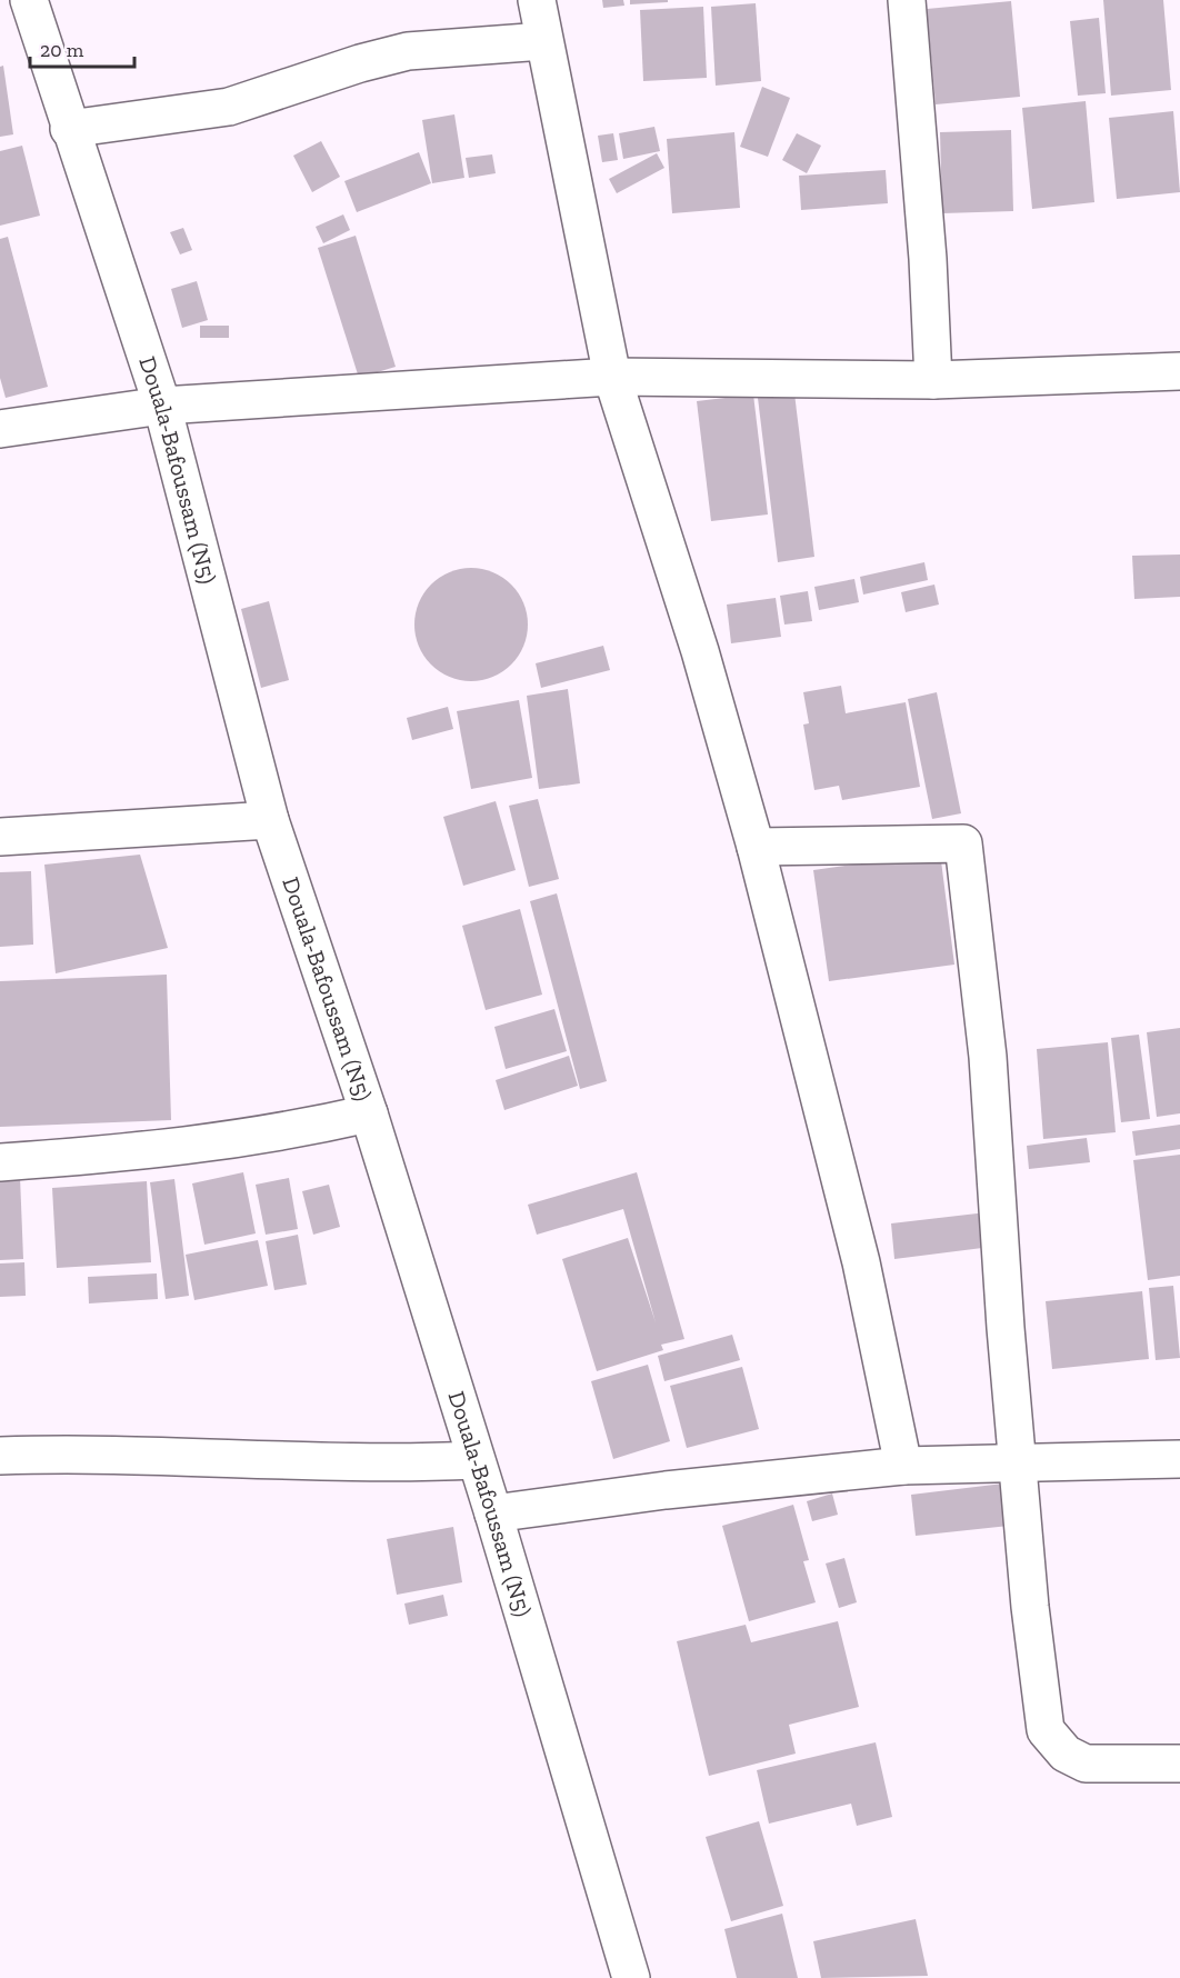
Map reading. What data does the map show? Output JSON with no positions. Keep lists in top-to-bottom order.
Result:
{
  "streets": {
    "main road": ["Douala-Bafoussam (N5)"]
  },
  "scale_bar": "20 m"
}
